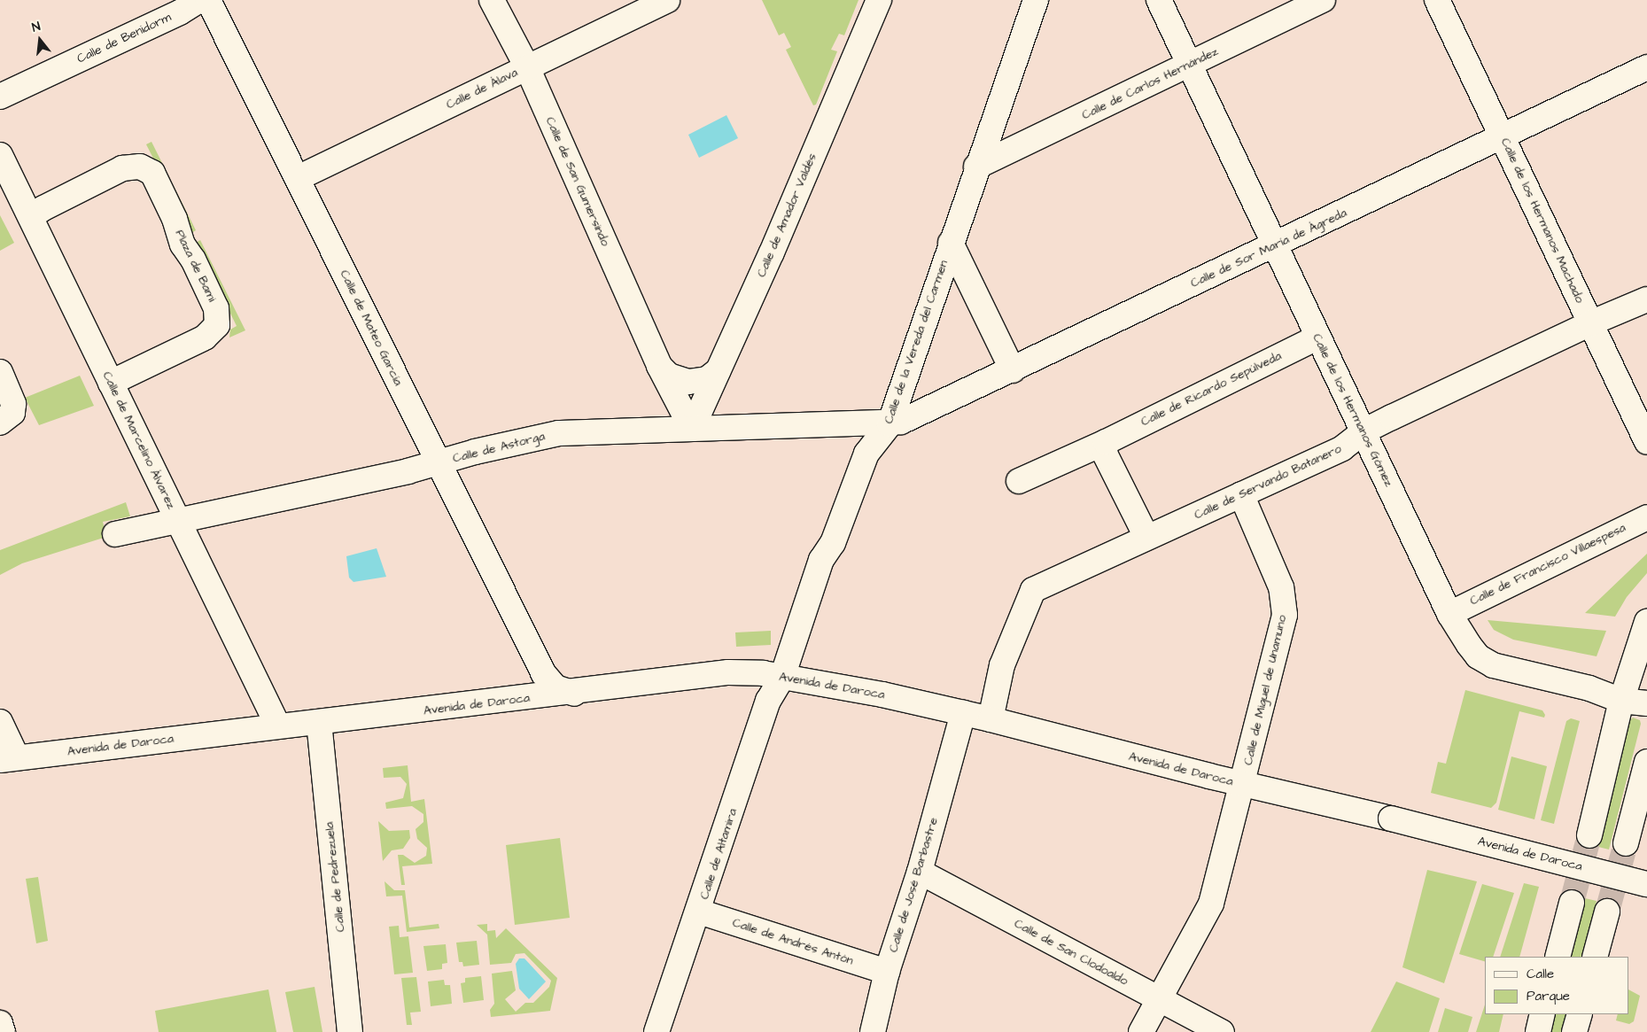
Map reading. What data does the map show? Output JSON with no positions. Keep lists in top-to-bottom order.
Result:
{
  "streets": {
    "street": [
      "Calle de Benidorm",
      "Calle de Carlos Hernández",
      "Calle de Álava",
      "Calle de San Gumersindo",
      "Calle de Amador Valdés",
      "Calle de los Hermanos Machado",
      "Calle de Sor María de Ágreda",
      "Plaza de Bami",
      "Calle de Mateo García",
      "Calle de la Vereda del Carmen",
      "Calle de Ricardo Sepúlveda",
      "Calle de los Hermanos Gómez",
      "Calle de Marcelino Álvarez",
      "Calle de Astorga",
      "Calle de Servando Batanero",
      "Calle de Francisco Villaespesa",
      "Avenida de Daroca",
      "Calle de Miguel de Unamuno",
      "Calle de Altamira",
      "Calle de Pedrezuela",
      "Calle de José Barbastre",
      "Calle de Andrés Antón",
      "Calle de San Clodoaldo"
    ]
  },
  "crossings": [
    ["Calle de Carlos Hernández", "Calle de la Vereda del Carmen"],
    ["Calle de Carlos Hernández", "Calle de los Hermanos Gómez"],
    ["Calle de Álava", "Calle de San Gumersindo"],
    ["Calle de Álava", "Calle de Mateo García"],
    ["Calle de San Gumersindo", "Calle de Amador Valdés"],
    ["Calle de San Gumersindo", "Calle de Astorga"],
    ["Calle de Amador Valdés", "Calle de Astorga"],
    ["Calle de los Hermanos Machado", "Calle de Sor María de Ágreda"],
    ["Calle de los Hermanos Machado", "Calle de Servando Batanero"],
    ["Calle de Sor María de Ágreda", "Calle de la Vereda del Carmen"],
    ["Calle de Sor María de Ágreda", "Calle de los Hermanos Gómez"],
    ["Calle de Sor María de Ágreda", "Calle de Astorga"],
    ["Plaza de Bami", "Calle de Marcelino Álvarez"],
    ["Calle de Mateo García", "Calle de Astorga"],
    ["Calle de Mateo García", "Avenida de Daroca"],
    ["Calle de la Vereda del Carmen", "Calle de Astorga"],
    ["Calle de la Vereda del Carmen", "Avenida de Daroca"],
    ["Calle de la Vereda del Carmen", "Calle de Altamira"],
    ["Calle de Ricardo Sepúlveda", "Calle de los Hermanos Gómez"],
    ["Calle de los Hermanos Gómez", "Calle de Servando Batanero"],
    ["Calle de los Hermanos Gómez", "Calle de Francisco Villaespesa"],
    ["Calle de Marcelino Álvarez", "Calle de Astorga"],
    ["Calle de Marcelino Álvarez", "Avenida de Daroca"],
    ["Calle de Servando Batanero", "Avenida de Daroca"],
    ["Calle de Servando Batanero", "Calle de Miguel de Unamuno"],
    ["Avenida de Daroca", "Calle de Miguel de Unamuno"],
    ["Avenida de Daroca", "Calle de Altamira"],
    ["Avenida de Daroca", "Calle de Pedrezuela"],
    ["Avenida de Daroca", "Calle de José Barbastre"],
    ["Calle de Miguel de Unamuno", "Calle de San Clodoaldo"],
    ["Calle de Altamira", "Calle de Andrés Antón"],
    ["Calle de José Barbastre", "Calle de Andrés Antón"],
    ["Calle de José Barbastre", "Calle de San Clodoaldo"]
  ],
  "legend": ["Calle", "Parque"],
  "north": "top"
}
